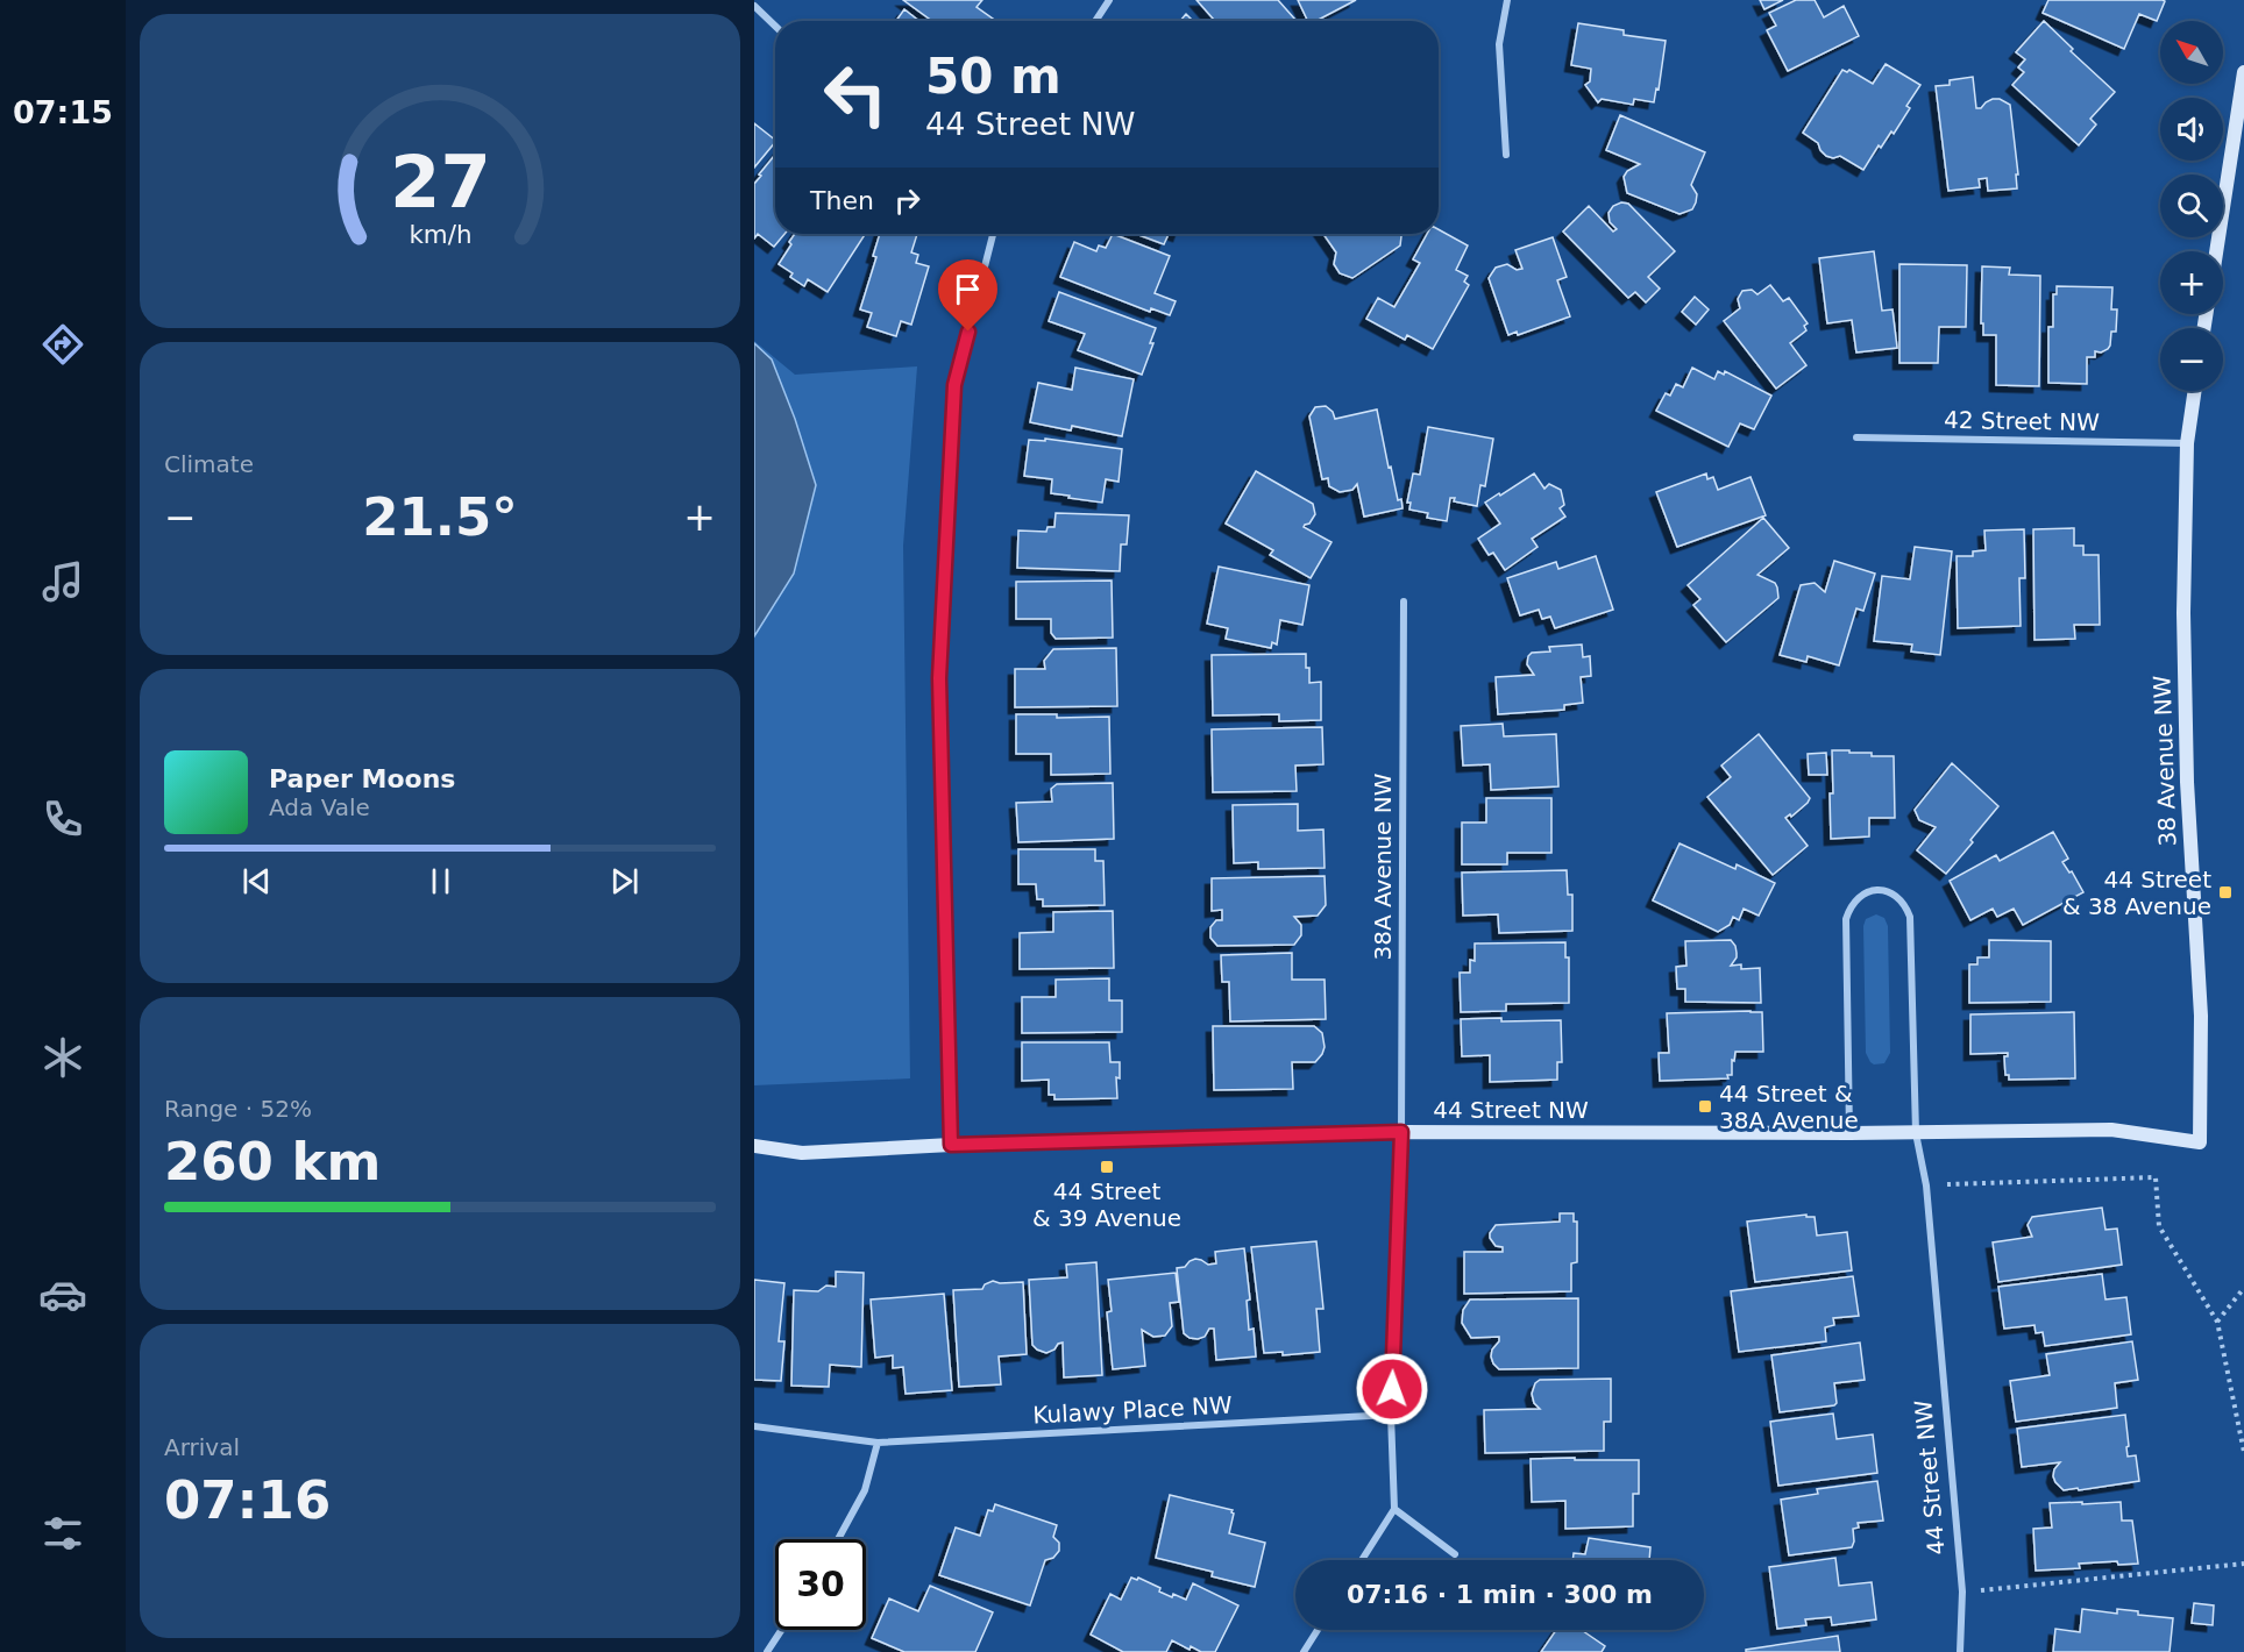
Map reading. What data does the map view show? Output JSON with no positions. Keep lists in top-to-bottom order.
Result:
{
  "streets": {
    "street": [
      "42 Street NW",
      "38 Avenue NW",
      "38A Avenue NW",
      "44 Street NW",
      "Kulawy Place NW"
    ]
  },
  "crossings": [
    ["42 Street NW", "38 Avenue NW"],
    ["38 Avenue NW", "44 Street NW"],
    ["38A Avenue NW", "44 Street NW"],
    ["38A Avenue NW", "Kulawy Place NW"]
  ],
  "places": {
    "transit": ["44 Street & 38 Avenue", "44 Street & 38A Avenue", "44 Street & 39 Avenue"]
  },
  "north": "top left",
  "page": {
    "tabs": "07:15",
    "map_buttons": ["+", "−"],
    "turn": ["50 m", "44 Street NW"],
    "then": "Then",
    "tile": [
      "Climate",
      ["Range · 52%", "260 km"],
      ["Arrival", "07:16"]
    ],
    "heat": ["−", "21.5°", "+"],
    "song": ["Paper Moons", "Ada Vale"],
    "limit": "30",
    "trip": "07:16 · 1 min · 300 m",
    "gauge": ["27", "km/h"]
  }
}
